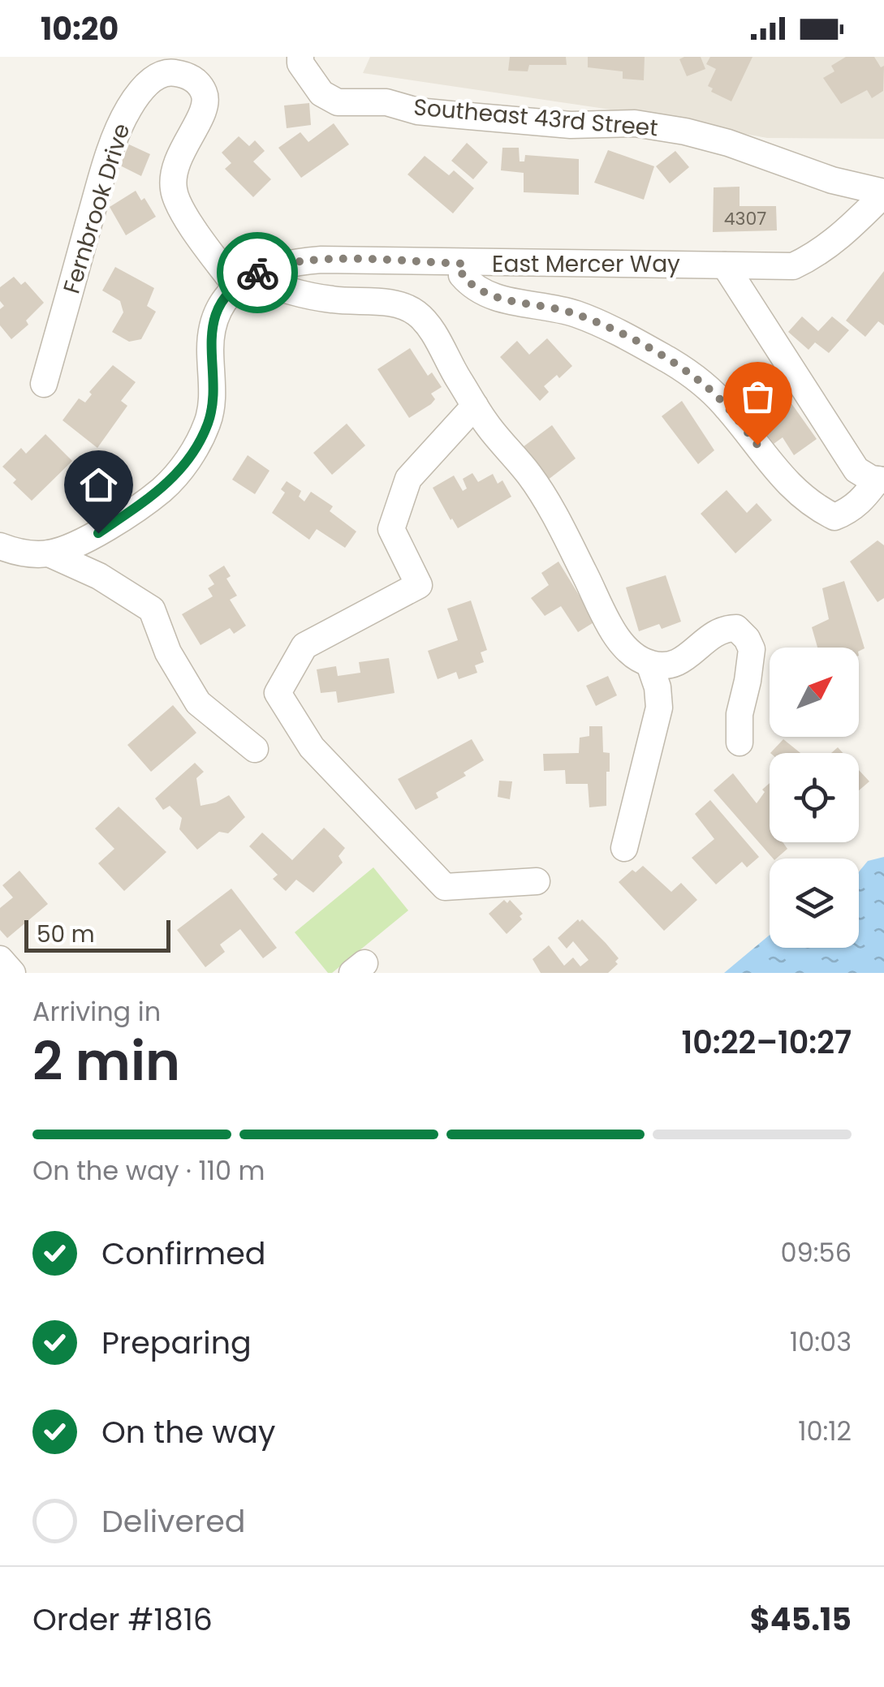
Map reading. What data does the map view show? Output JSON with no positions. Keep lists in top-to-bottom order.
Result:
{
  "streets": {
    "street": ["Southeast 43rd Street", "Fernbrook Drive", "East Mercer Way"]
  },
  "crossings": [
    ["Southeast 43rd Street", "East Mercer Way"],
    ["Fernbrook Drive", "East Mercer Way"]
  ],
  "house_numbers": ["4307"],
  "scale_bar": "50 m",
  "north": "top right",
  "page": {
    "status": "10:20",
    "scale": "50 m",
    "heading": ["2 min", "Arriving in", "10:22–10:27"],
    "panel": ["Order #1816", "$45.15"],
    "bar": "On the way · 110 m",
    "list": [
      ["Confirmed", "09:56"],
      ["Preparing", "10:03"],
      ["On the way", "10:12"],
      "Delivered"
    ]
  }
}
